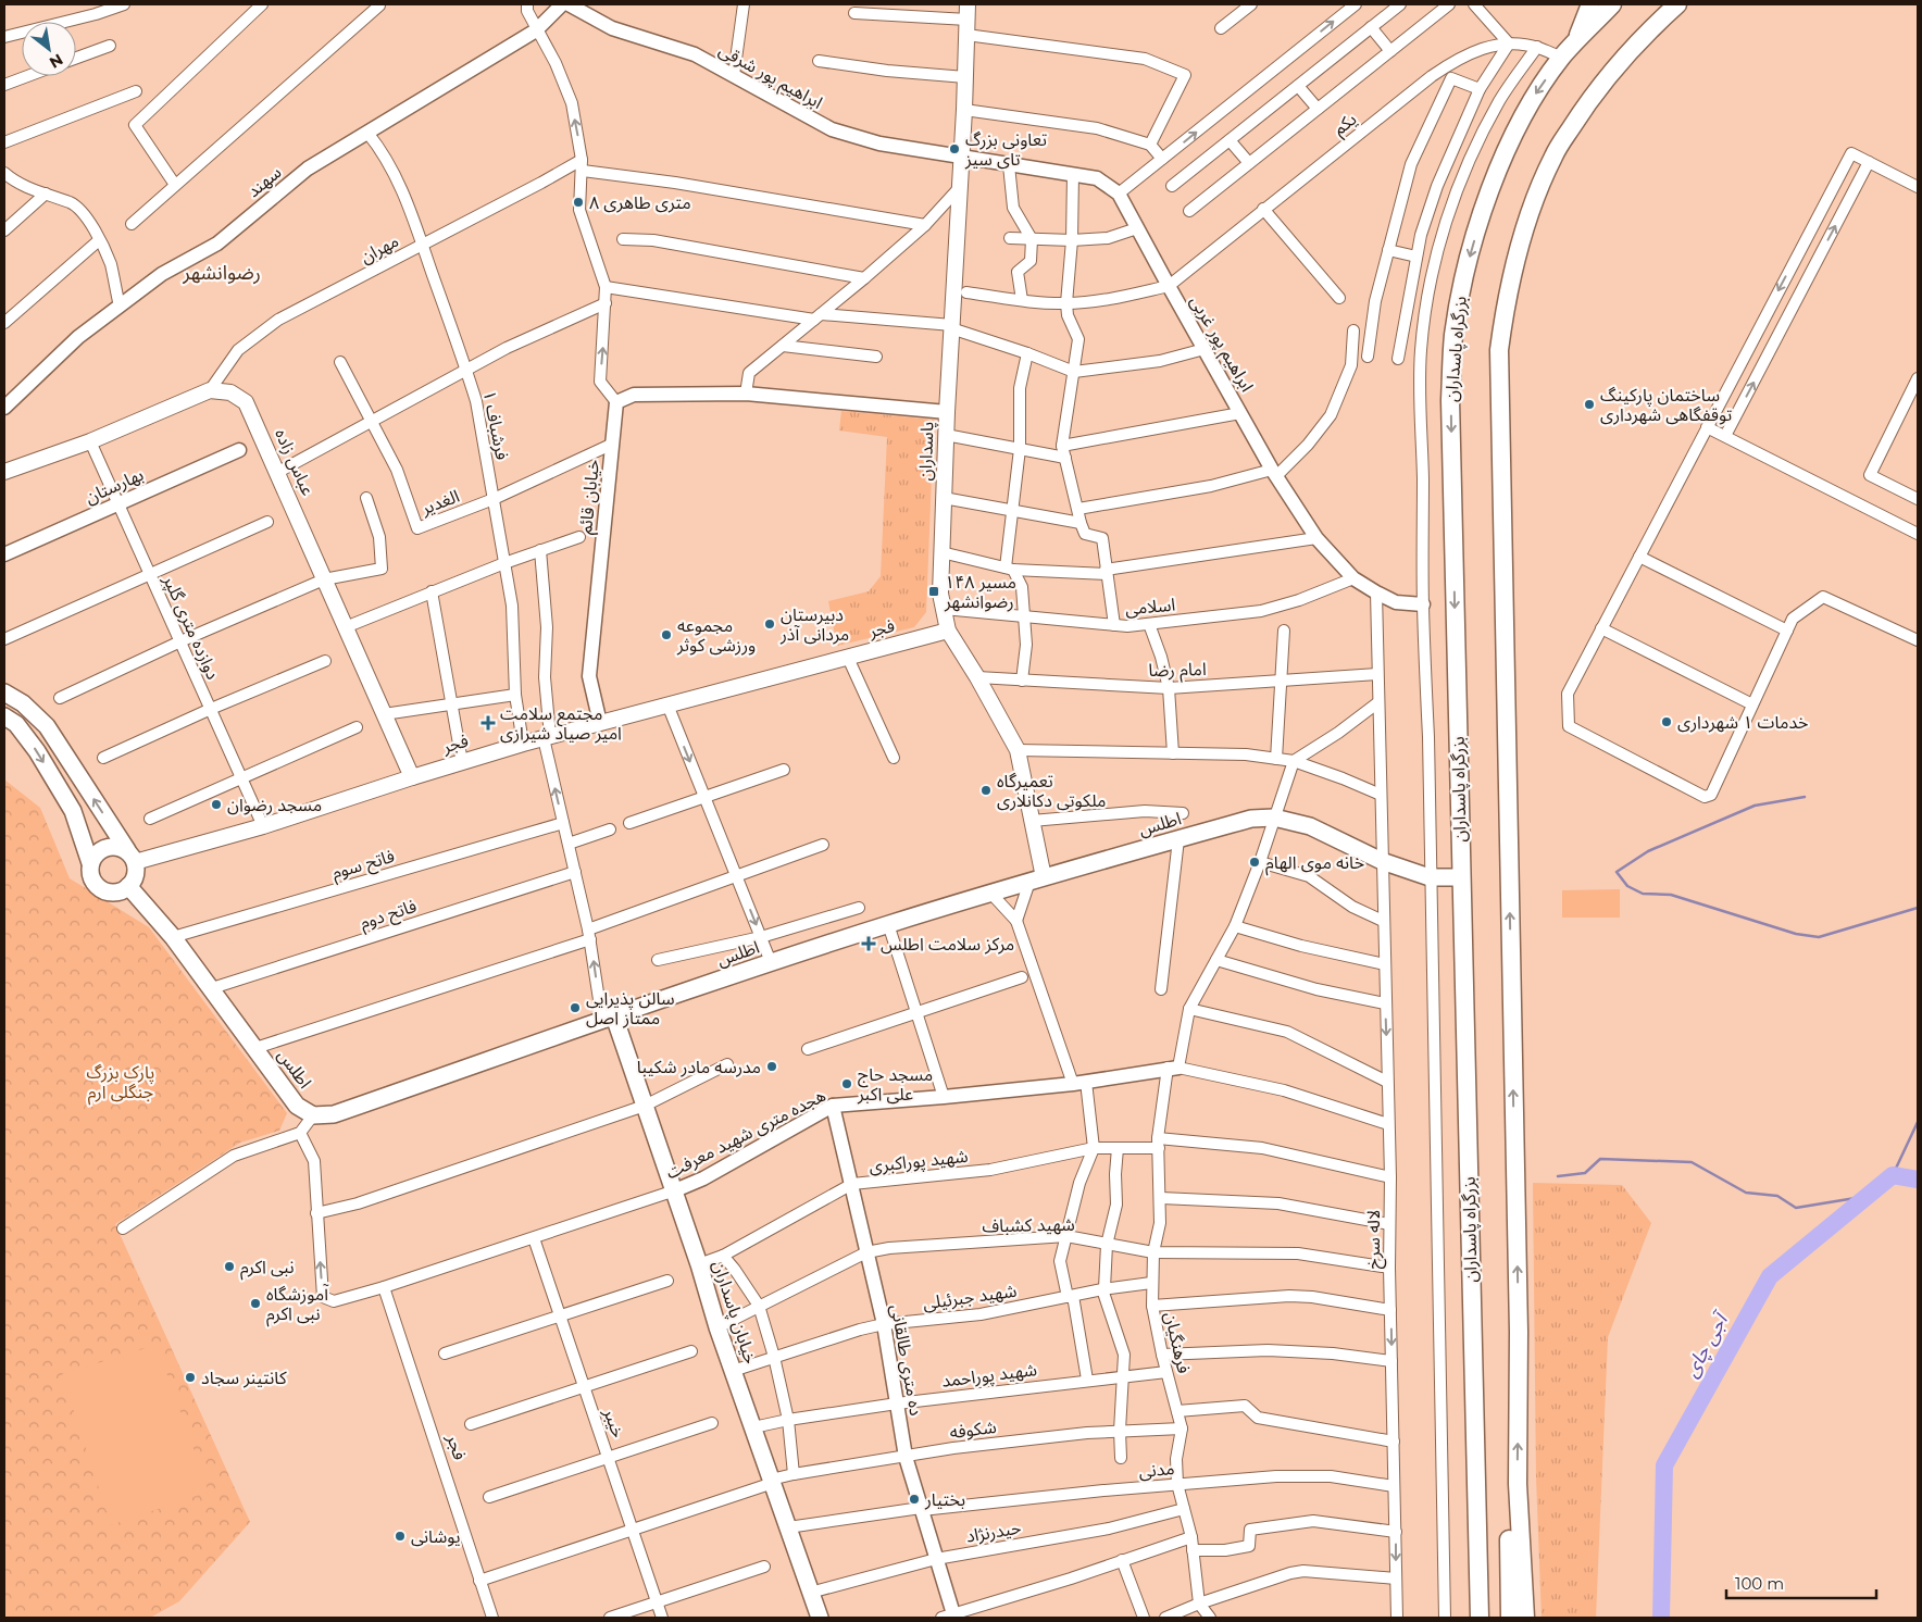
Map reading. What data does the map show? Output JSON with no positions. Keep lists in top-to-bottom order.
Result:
{
  "streets": {
    "highway": ["بزرگراه پاسداران"],
    "main road": [
      "پاسداران",
      "عباس زاده",
      "فجر",
      "اطلس",
      "خیابان پاسداران"
    ],
    "street": [
      "ابراهیم پور شرقی",
      "یکم",
      "سهند",
      "مهران",
      "ابراهیم پور غربی",
      "فرشباف ۱",
      "بهارستان",
      "خیابان قائم",
      "الغدیر",
      "اسلامی",
      "دوازده متری گلپر",
      "امام رضا",
      "فاتح سوم",
      "فاتح دوم",
      "هجده متری شهید معرفت",
      "شهید پوراکبری",
      "شهید کشباف",
      "لاله سرخ",
      "شهید جبرئیلی",
      "فرهنگیان",
      "ده متری طالقانی",
      "شهید پوراحمد",
      "خیبر",
      "شکوفه",
      "مدنی",
      "حیدرنژاد"
    ]
  },
  "crossings": [
    ["ابراهیم پور شرقی", "ابراهیم پور غربی"],
    ["ابراهیم پور شرقی", "پاسداران"],
    ["یکم", "ابراهیم پور غربی"],
    ["یکم", "بزرگراه پاسداران"],
    ["سهند", "فرشباف ۱"],
    ["مهران", "فرشباف ۱"],
    ["مهران", "عباس زاده"],
    ["ابراهیم پور غربی", "پاسداران"],
    ["ابراهیم پور غربی", "اسلامی"],
    ["ابراهیم پور غربی", "لاله سرخ"],
    ["بزرگراه پاسداران", "اطلس"],
    ["فرشباف ۱", "الغدیر"],
    ["فرشباف ۱", "فجر"],
    ["پاسداران", "اسلامی"],
    ["پاسداران", "فجر"],
    ["پاسداران", "امام رضا"],
    ["پاسداران", "اطلس"],
    ["عباس زاده", "فجر"],
    ["بهارستان", "دوازده متری گلپر"],
    ["خیابان قائم", "الغدیر"],
    ["خیابان قائم", "فجر"],
    ["دوازده متری گلپر", "فجر"],
    ["فجر", "اطلس"],
    ["فجر", "هجده متری شهید معرفت"],
    ["فجر", "شکوفه"],
    ["امام رضا", "لاله سرخ"],
    ["اطلس", "فاتح سوم"],
    ["اطلس", "فاتح دوم"],
    ["اطلس", "لاله سرخ"],
    ["اطلس", "خیابان پاسداران"],
    ["اطلس", "فرهنگیان"],
    ["هجده متری شهید معرفت", "لاله سرخ"],
    ["هجده متری شهید معرفت", "خیابان پاسداران"],
    ["هجده متری شهید معرفت", "فرهنگیان"],
    ["هجده متری شهید معرفت", "ده متری طالقانی"],
    ["هجده متری شهید معرفت", "خیبر"],
    ["شهید پوراکبری", "لاله سرخ"],
    ["شهید پوراکبری", "خیابان پاسداران"],
    ["شهید پوراکبری", "فرهنگیان"],
    ["شهید پوراکبری", "ده متری طالقانی"],
    ["شهید کشباف", "لاله سرخ"],
    ["شهید کشباف", "خیابان پاسداران"],
    ["شهید کشباف", "فرهنگیان"],
    ["شهید کشباف", "ده متری طالقانی"],
    ["لاله سرخ", "مدنی"],
    ["شهید جبرئیلی", "خیابان پاسداران"],
    ["شهید جبرئیلی", "فرهنگیان"],
    ["شهید جبرئیلی", "ده متری طالقانی"],
    ["خیابان پاسداران", "شهید پوراحمد"],
    ["خیابان پاسداران", "شکوفه"],
    ["خیابان پاسداران", "مدنی"],
    ["خیابان پاسداران", "حیدرنژاد"],
    ["فرهنگیان", "شهید پوراحمد"],
    ["فرهنگیان", "شکوفه"],
    ["فرهنگیان", "مدنی"],
    ["فرهنگیان", "حیدرنژاد"],
    ["ده متری طالقانی", "شهید پوراحمد"],
    ["ده متری طالقانی", "شکوفه"],
    ["ده متری طالقانی", "مدنی"],
    ["ده متری طالقانی", "حیدرنژاد"],
    ["خیبر", "شکوفه"]
  ],
  "districts": ["رضوانشهر"],
  "water": ["آجی چای"],
  "parks": ["پارک بزرگ جنگلی ارم"],
  "places": {
    "other": [
      "تعاونی بزرگ تای سیز",
      "۸ متری طاهری",
      "ساختمان پارکینگ توقفگاهی شهرداری",
      "دبیرستان مردانی آذر",
      "مجموعه ورزشی کوثر",
      "خدمات ۱ شهرداری",
      "تعمیرگاه ملکوتی دکانلاری",
      "مسجد رضوان",
      "خانه موی الهام",
      "سالن پذیرایی ممتاز اصل",
      "مدرسه مادر شکیبا",
      "مسجد حاج علی اکبر",
      "نبی اکرم",
      "آموزشگاه نبی اکرم",
      "کانتینر سجاد",
      "بختیار",
      "یوشانی"
    ],
    "transit": ["مسیر ۱۴۸ رضوانشهر"],
    "health": ["مجتمع سلامت امیر صیاد شیرازی", "مرکز سلامت اطلس"]
  },
  "scale_bar": "100 m",
  "north": "bottom right"
}
